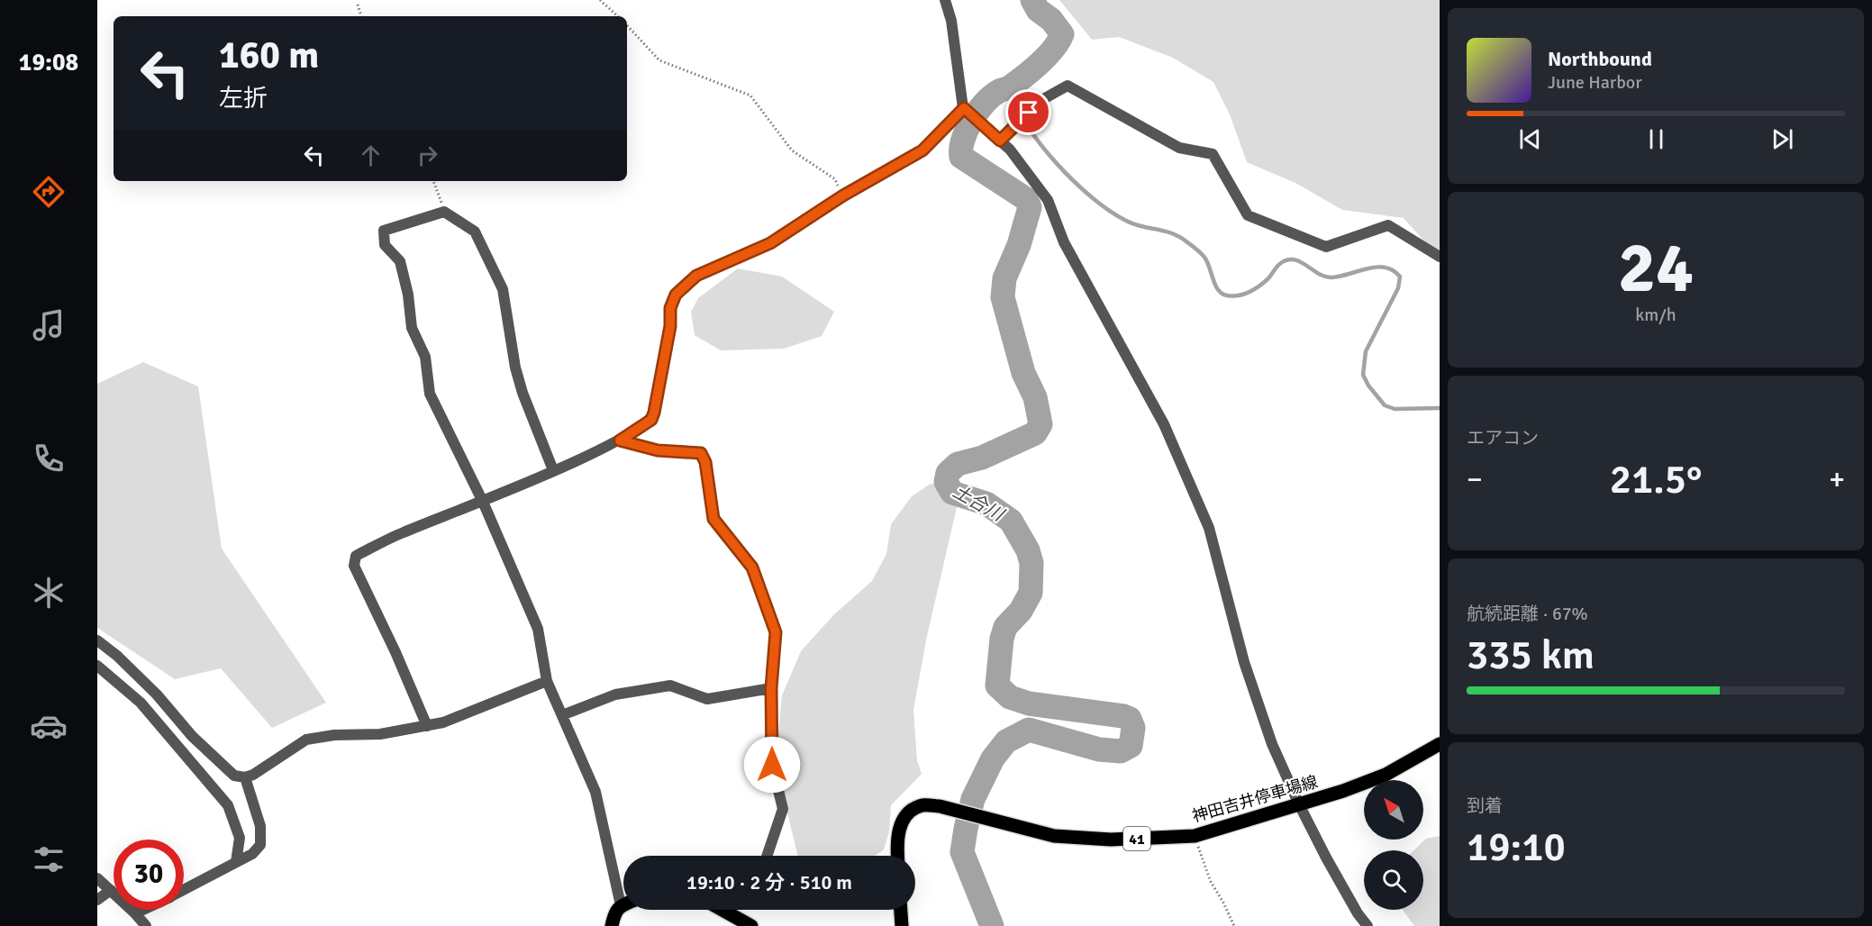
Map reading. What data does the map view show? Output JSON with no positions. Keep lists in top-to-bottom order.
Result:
{
  "streets": {
    "main road": ["神田吉井停車場線", "41"]
  },
  "water": ["土合川"],
  "north": "top left",
  "page": {
    "tabs": "19:08",
    "turn": ["160 m", "左折"],
    "song": ["Northbound", "June Harbor"],
    "tile": [
      ["24", "km/h"],
      "エアコン",
      ["航続距離 · 67%", "335 km"],
      ["到着", "19:10"]
    ],
    "heat": ["−", "21.5°", "+"],
    "limit": "30",
    "trip": "19:10 · 2 分 · 510 m"
  }
}
